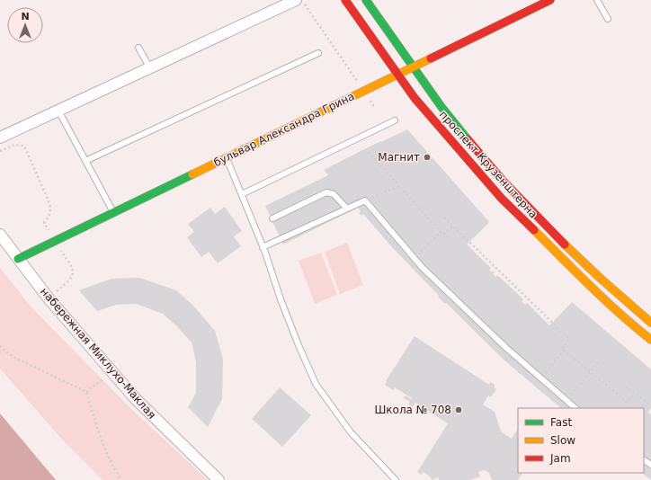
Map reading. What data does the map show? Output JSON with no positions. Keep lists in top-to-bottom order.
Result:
{
  "streets": {
    "main road": ["бульвар Александра Грина", "проспект Крузенштерна"],
    "street": ["набережная Миклухо-Маклая"]
  },
  "crossings": [
    ["бульвар Александра Грина", "проспект Крузенштерна"],
    ["бульвар Александра Грина", "набережная Миклухо-Маклая"]
  ],
  "places": ["Магнит", "Школа № 708"],
  "legend": ["Fast", "Slow", "Jam"],
  "north": "top"
}
